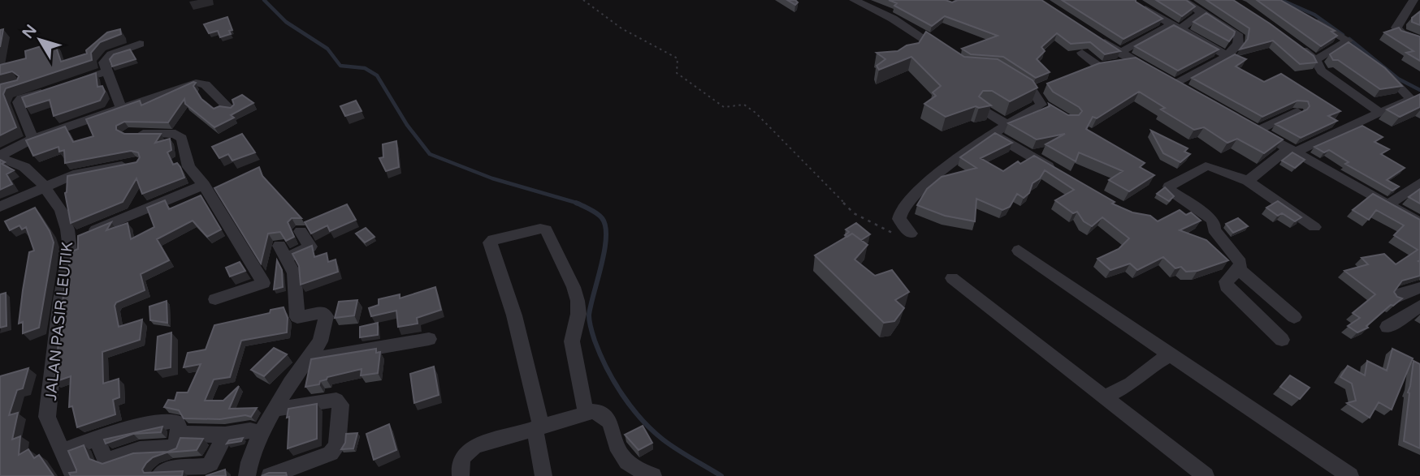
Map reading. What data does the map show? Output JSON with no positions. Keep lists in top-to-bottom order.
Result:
{
  "streets": {
    "street": ["JALAN PASIR LEUTIK"]
  },
  "north": "top left"
}
